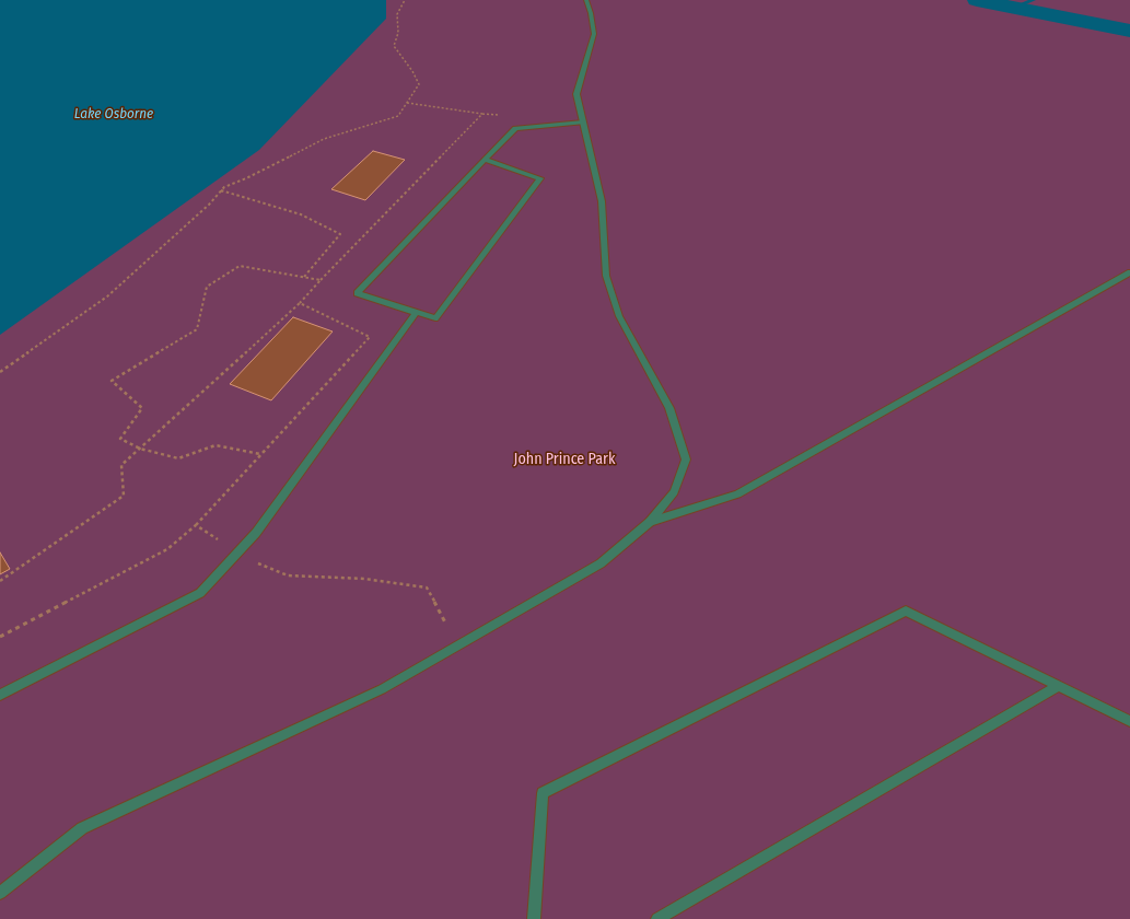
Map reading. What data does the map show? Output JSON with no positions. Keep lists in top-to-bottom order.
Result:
{
  "water": ["Lake Osborne"],
  "parks": ["John Prince Park"]
}
